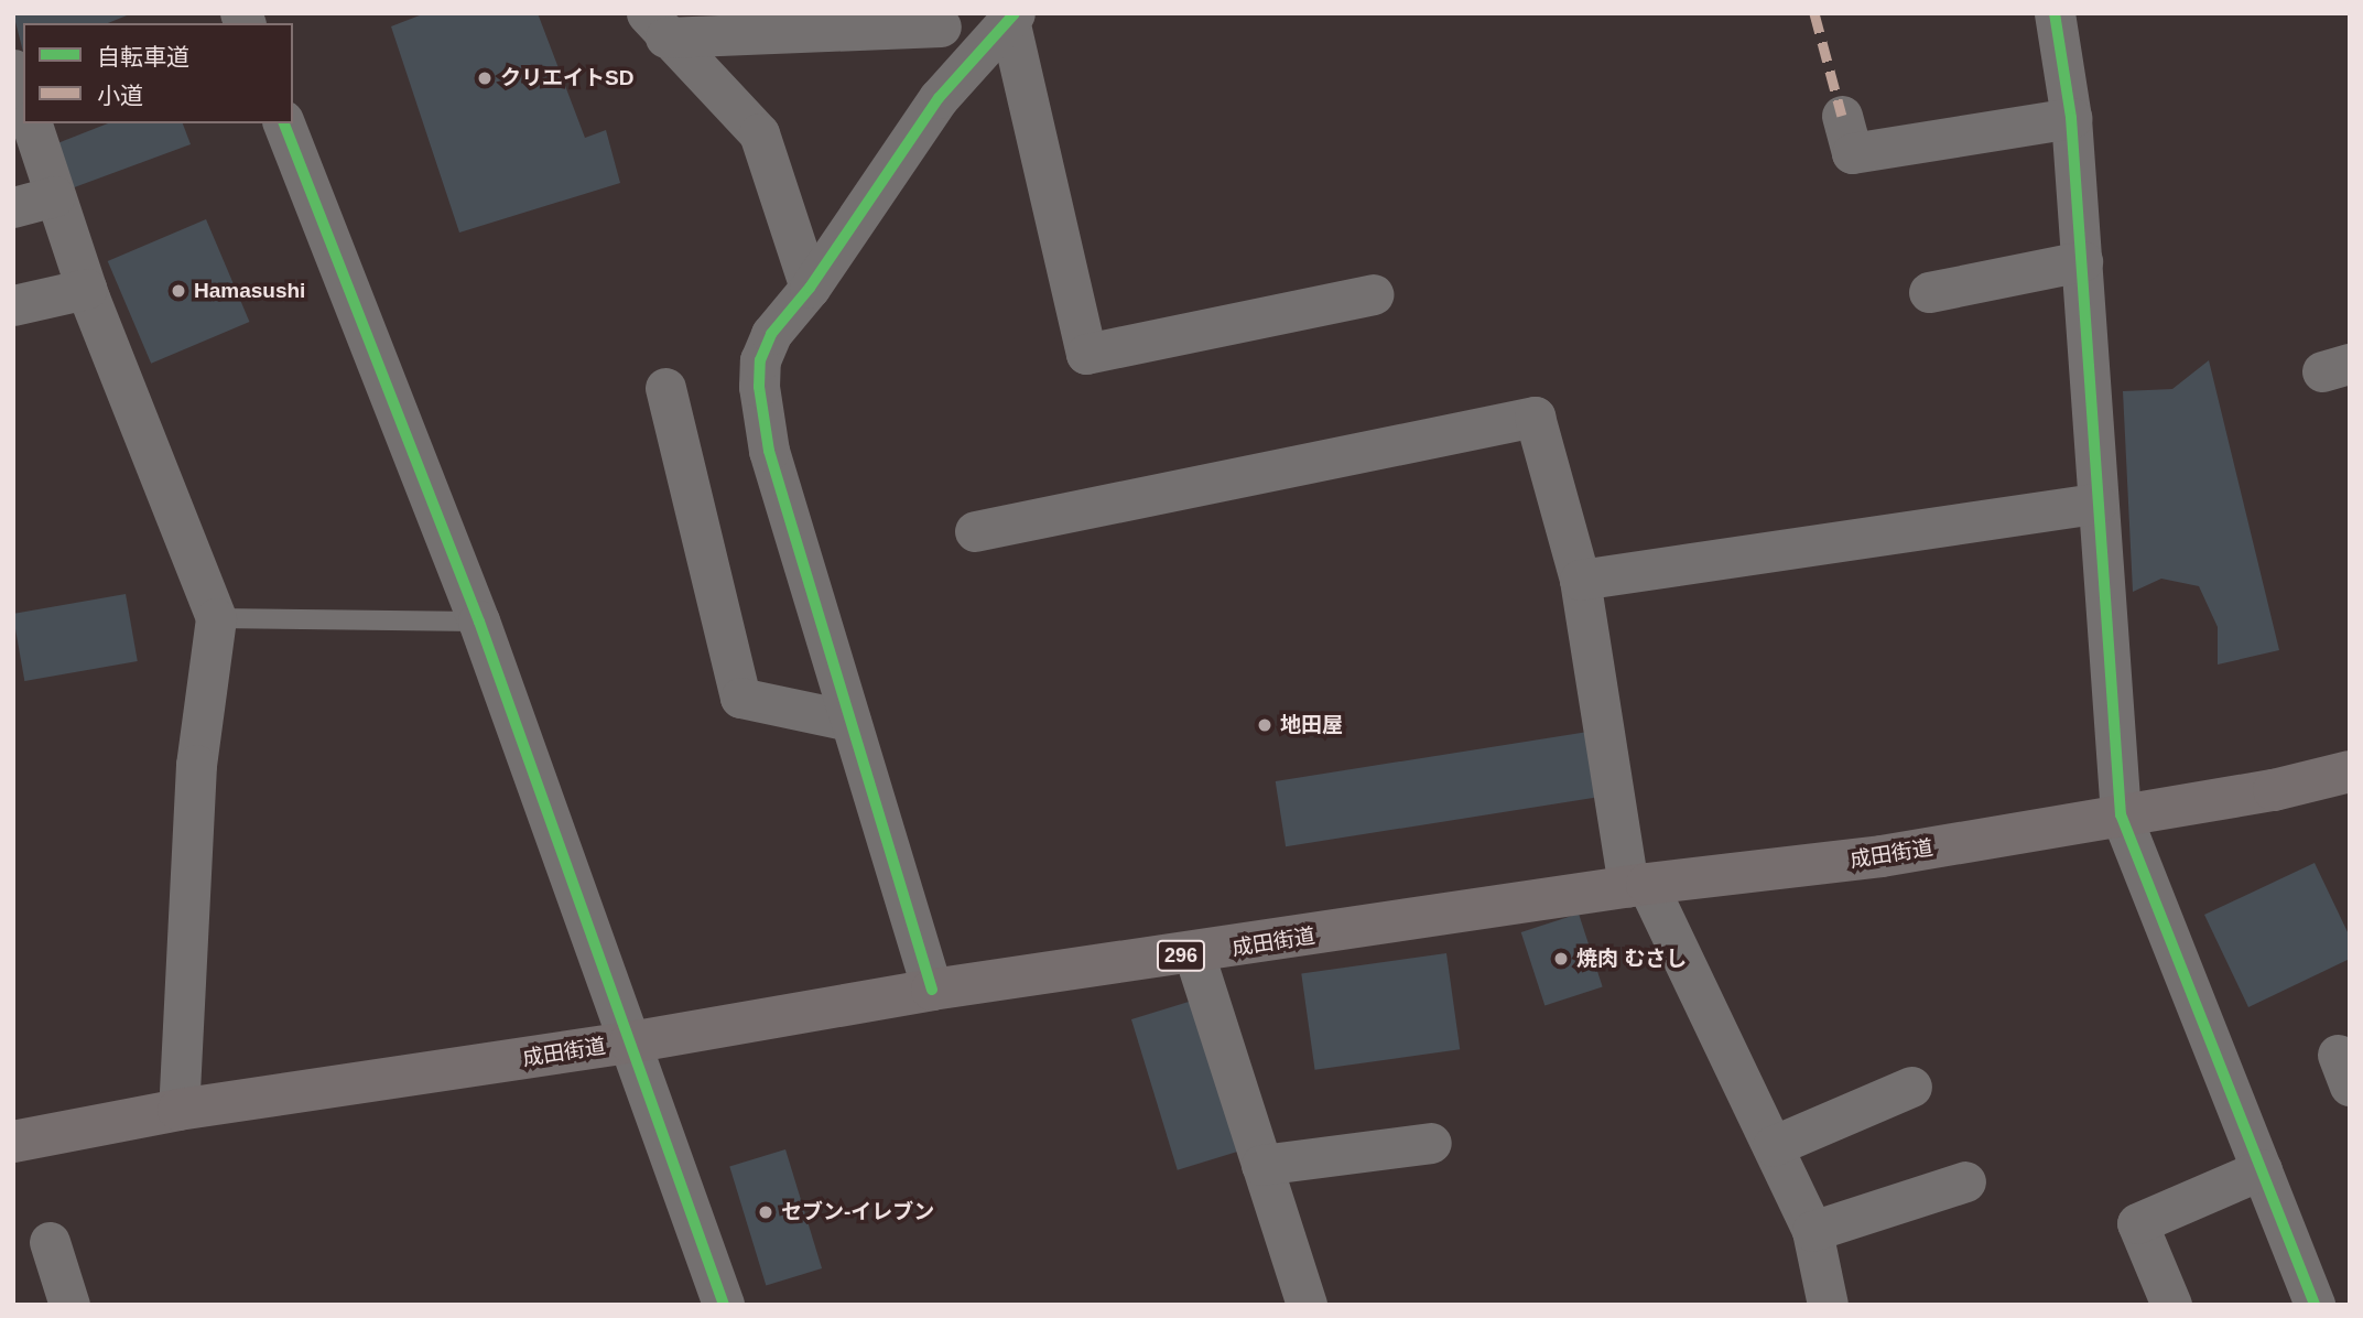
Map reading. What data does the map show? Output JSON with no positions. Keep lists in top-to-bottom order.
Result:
{
  "streets": {
    "highway": ["成田街道", "296"]
  },
  "places": [
    "クリエイトSD",
    "Hamasushi",
    "地田屋",
    "焼肉 むさし",
    "セブン-イレブン"
  ],
  "legend": ["自転車道", "小道"]
}
